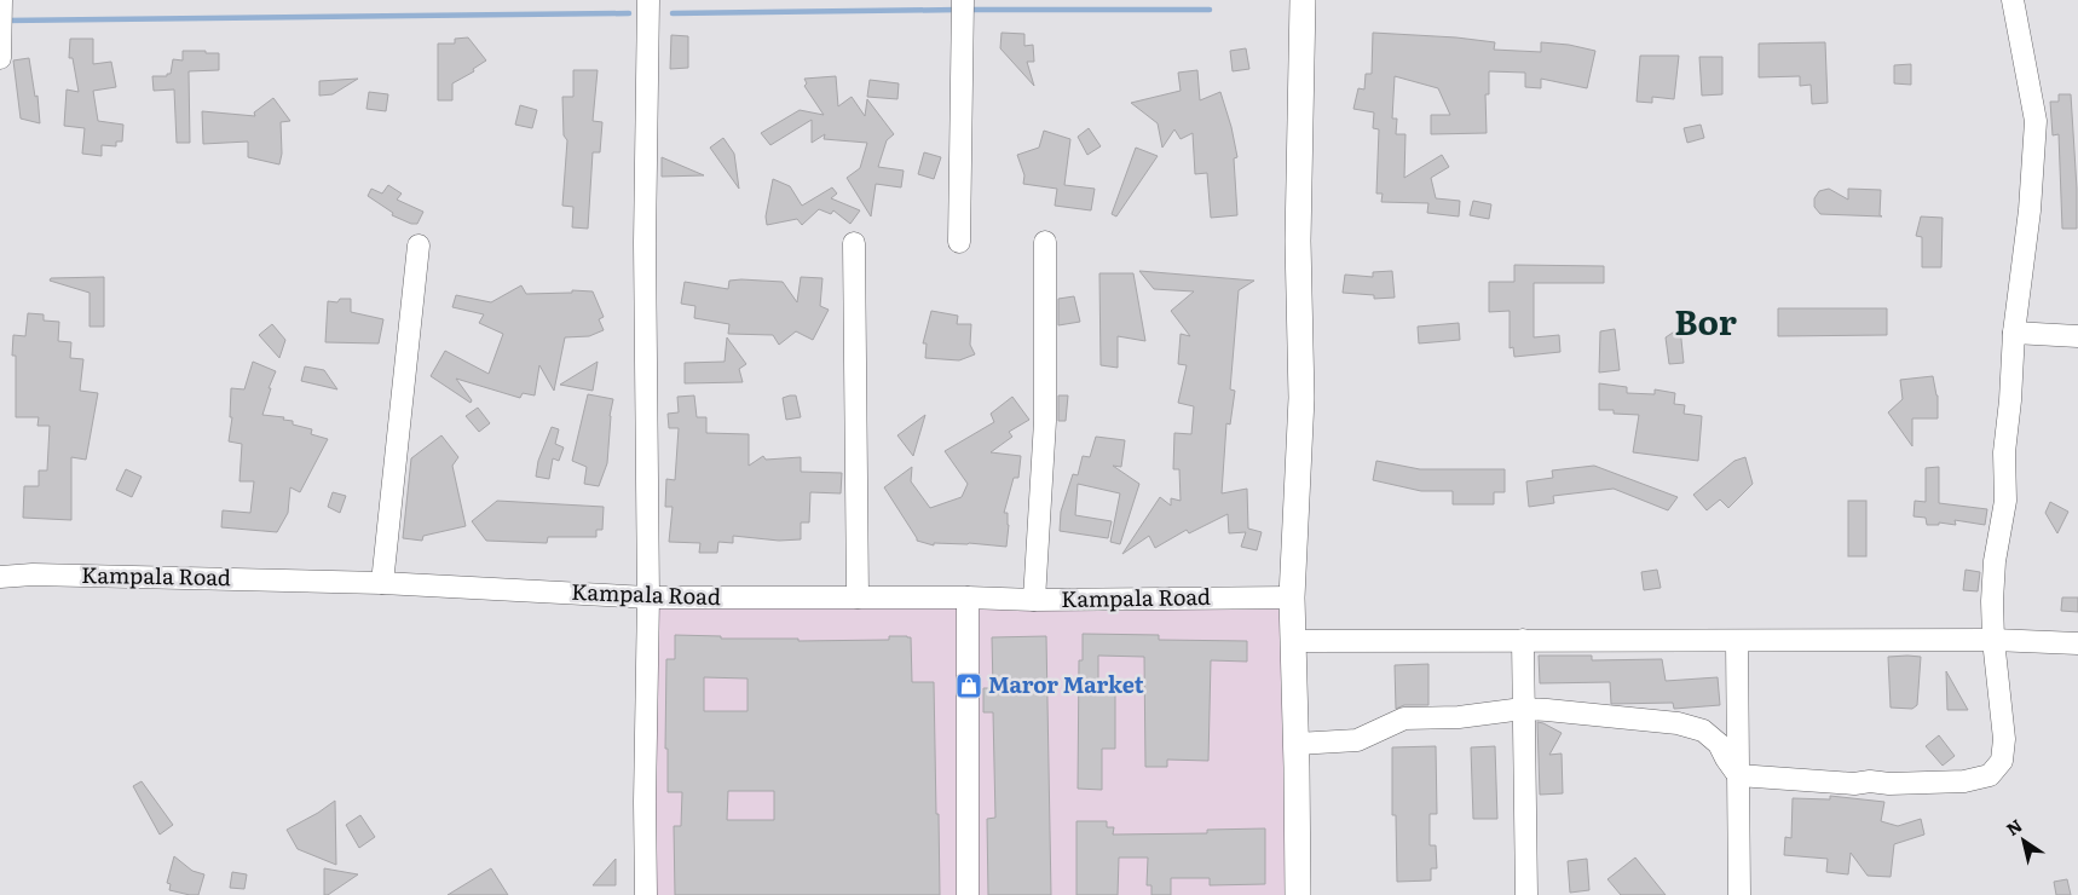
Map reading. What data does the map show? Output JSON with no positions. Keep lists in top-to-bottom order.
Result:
{
  "streets": {
    "street": ["Kampala Road"]
  },
  "districts": ["Bor"],
  "places": {
    "shop": ["Maror Market"]
  },
  "north": "top left"
}
